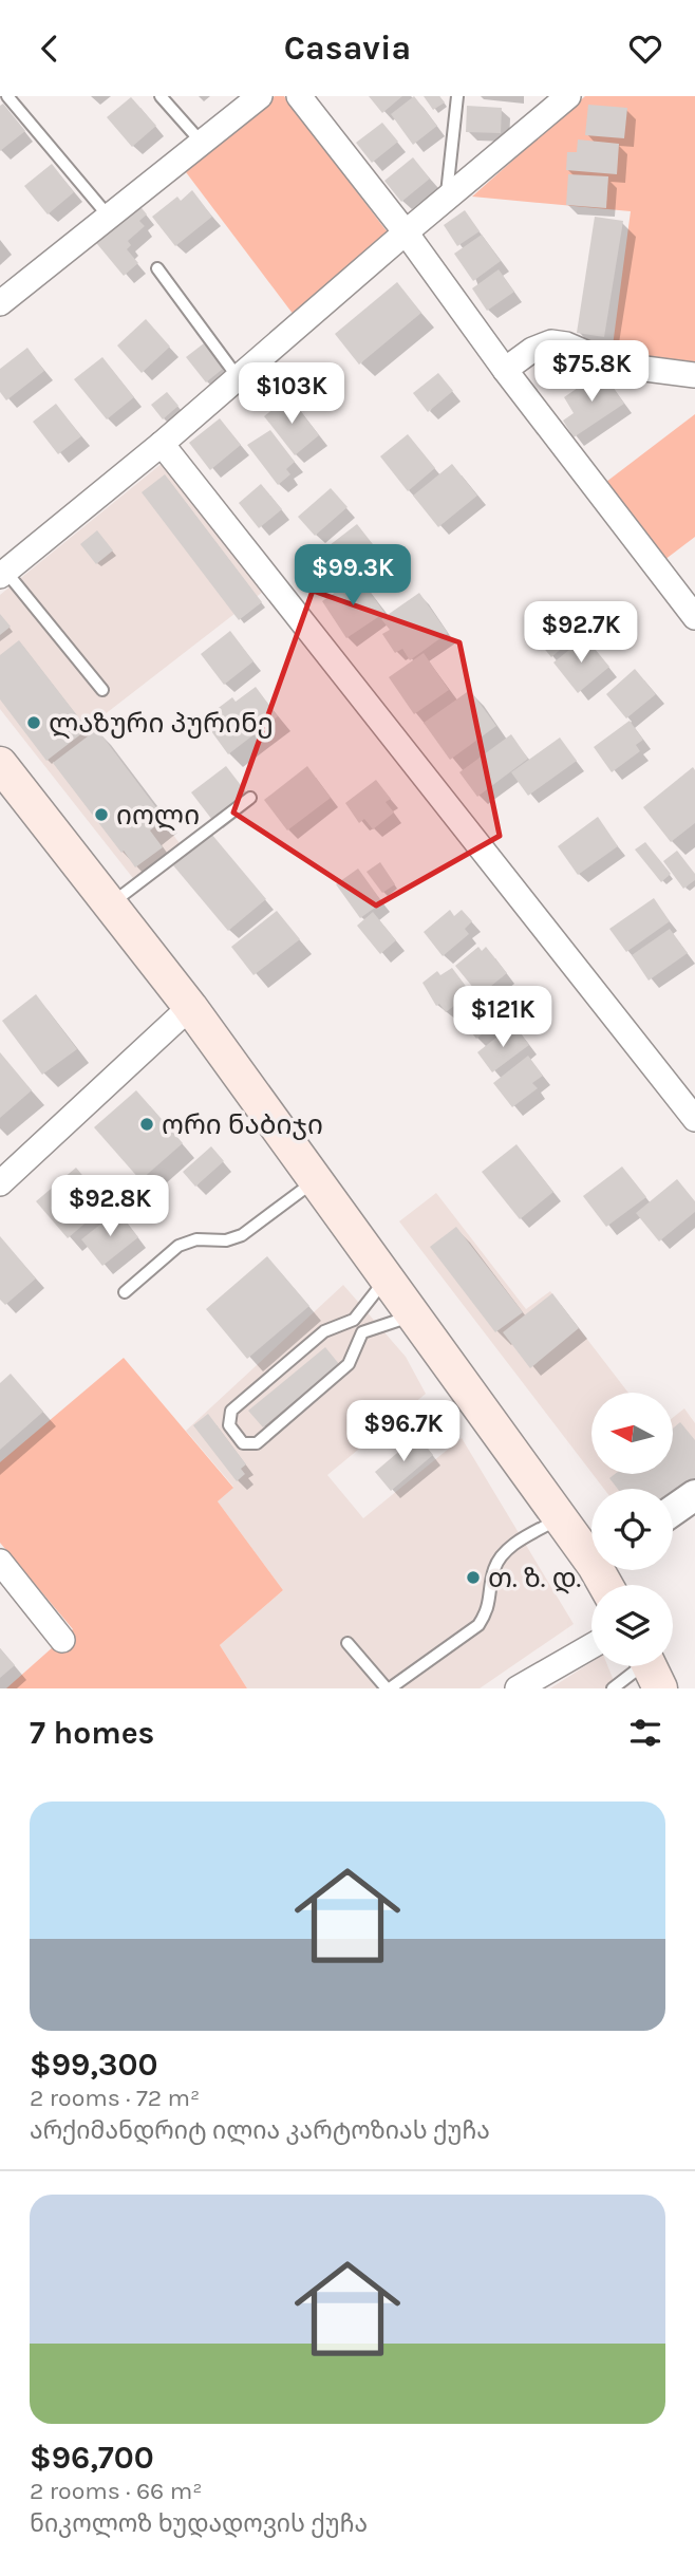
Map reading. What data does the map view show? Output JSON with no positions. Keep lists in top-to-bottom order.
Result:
{
  "places": [
    "ლაზური პურინე",
    "იოლი",
    "ორი ნაბიჯი",
    "თ. ზ. დ."
  ],
  "north": "left",
  "page": {
    "header": "Casavia",
    "price": [
      "$75.8K",
      "$103K",
      "$99.3K",
      "$92.7K",
      "$121K",
      "$92.8K",
      "$96.7K"
    ],
    "heading": "7 homes",
    "list": [
      {
        "name": "$99,300",
        "note": "2 rooms · 72 m² · არქიმანდრიტ ილია კარტოზიას ქუჩა"
      },
      {
        "name": "$96,700",
        "note": "2 rooms · 66 m² · ნიკოლოზ ხუდადოვის ქუჩა"
      }
    ]
  }
}
